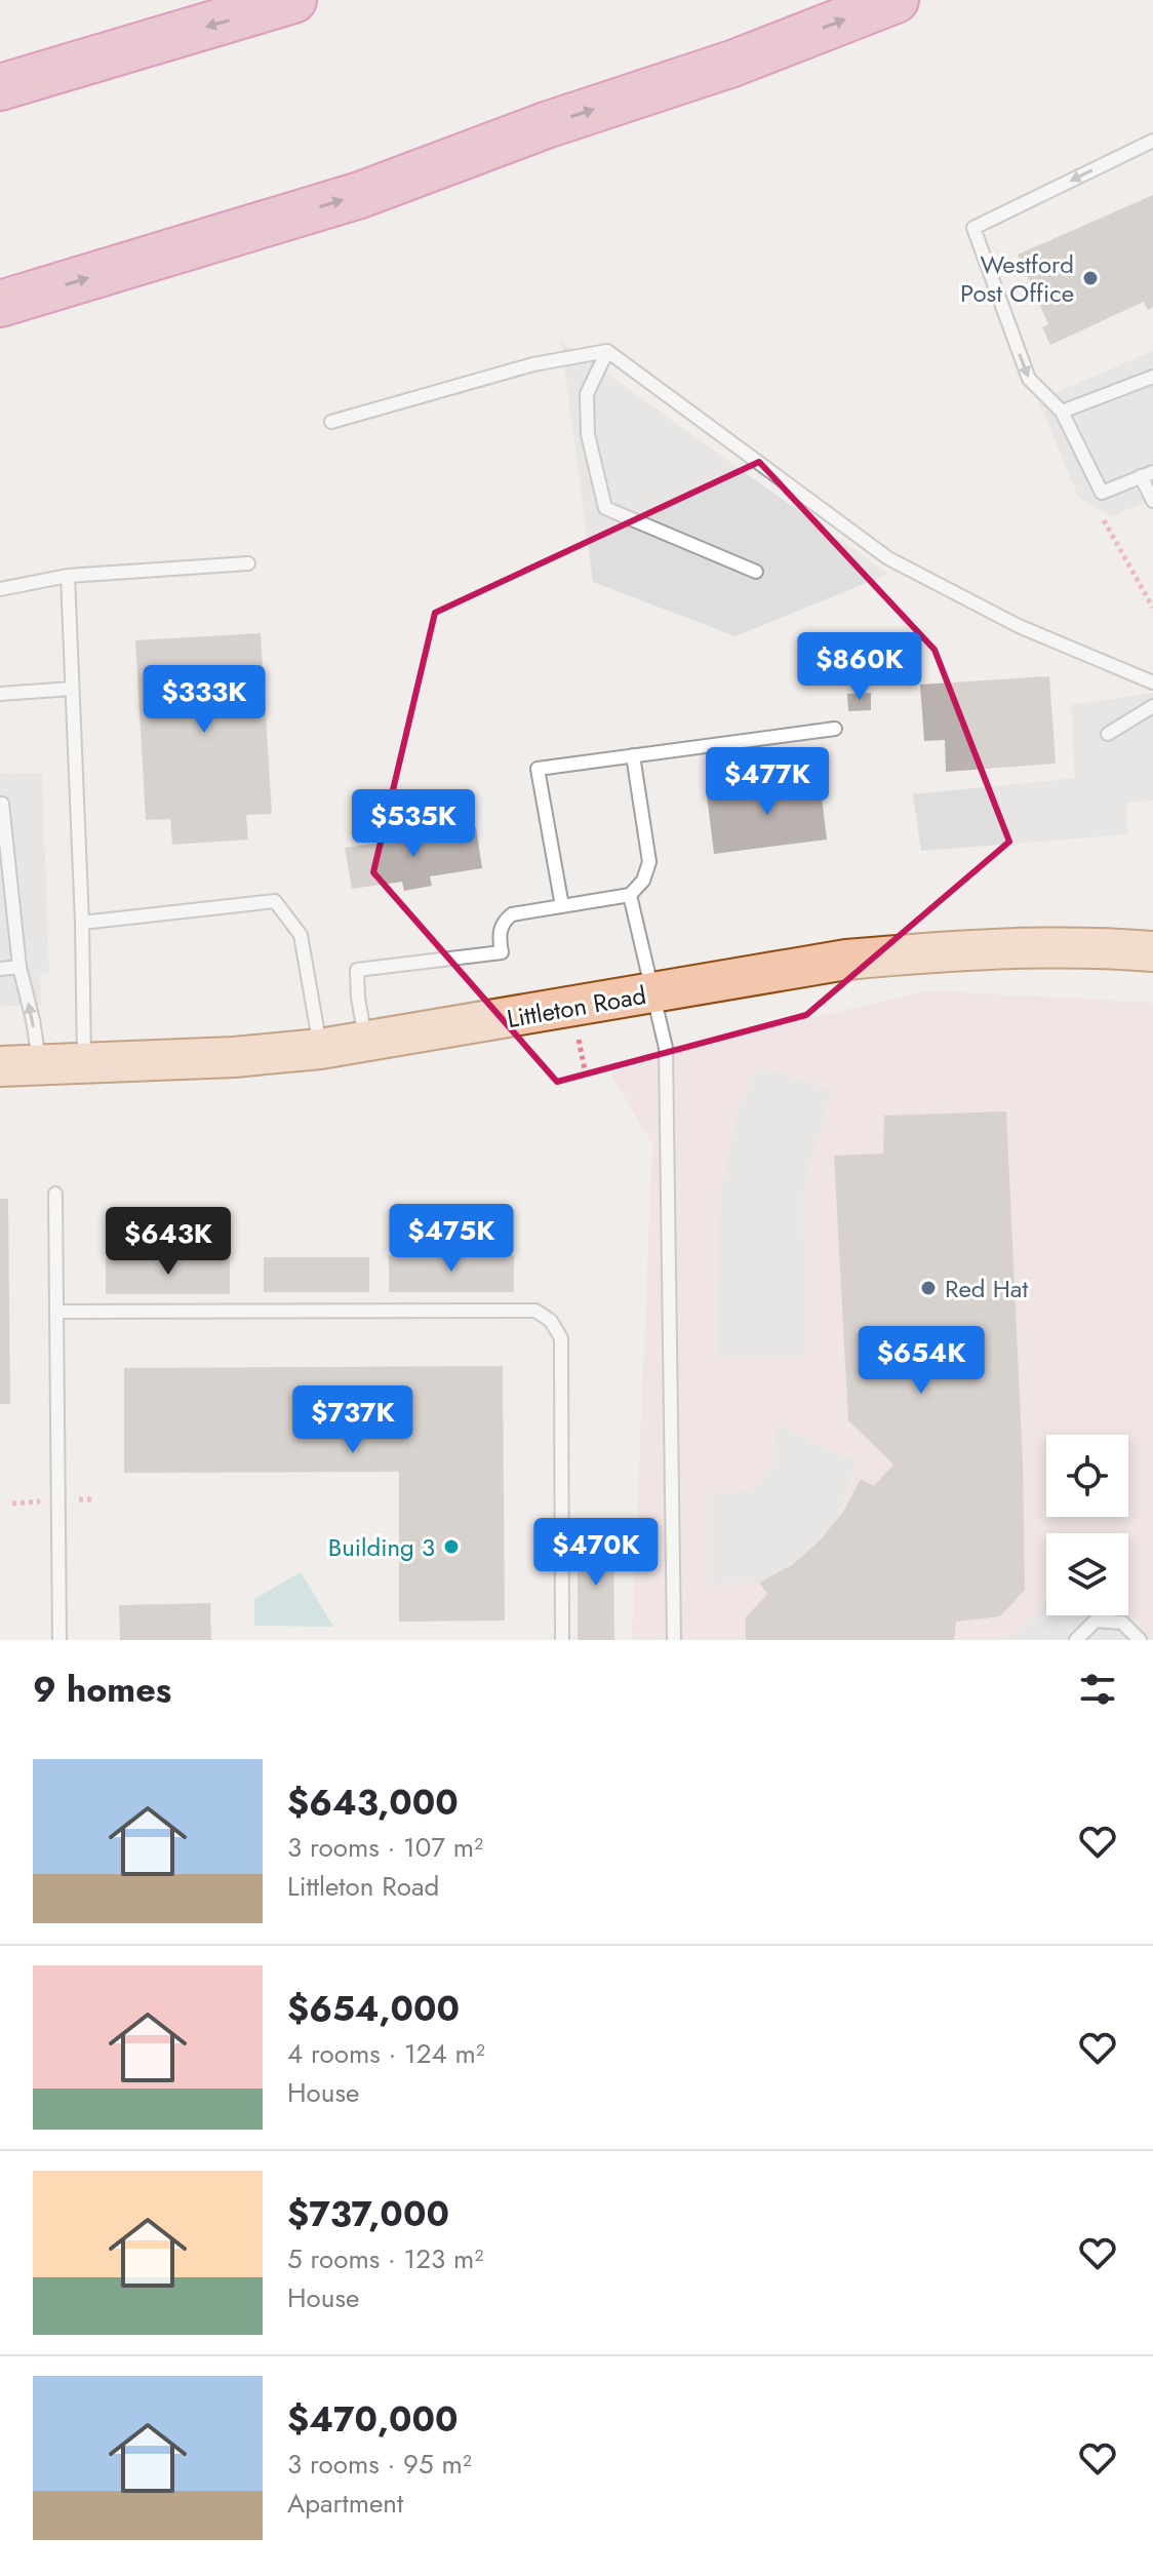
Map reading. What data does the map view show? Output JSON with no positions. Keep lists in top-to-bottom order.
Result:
{
  "streets": {
    "main road": ["Littleton Road"]
  },
  "places": ["Westford Post Office", "Red Hat", "Building 3"],
  "page": {
    "price": [
      "$860K",
      "$333K",
      "$477K",
      "$535K",
      "$475K",
      "$643K",
      "$654K",
      "$737K",
      "$470K"
    ],
    "heading": "9 homes",
    "list": [
      {
        "name": "$643,000",
        "note": "3 rooms · 107 m² · Littleton Road"
      },
      {
        "name": "$654,000",
        "note": "4 rooms · 124 m² · House"
      },
      {
        "name": "$737,000",
        "note": "5 rooms · 123 m² · House"
      },
      {
        "name": "$470,000",
        "note": "3 rooms · 95 m² · Apartment"
      }
    ]
  }
}
